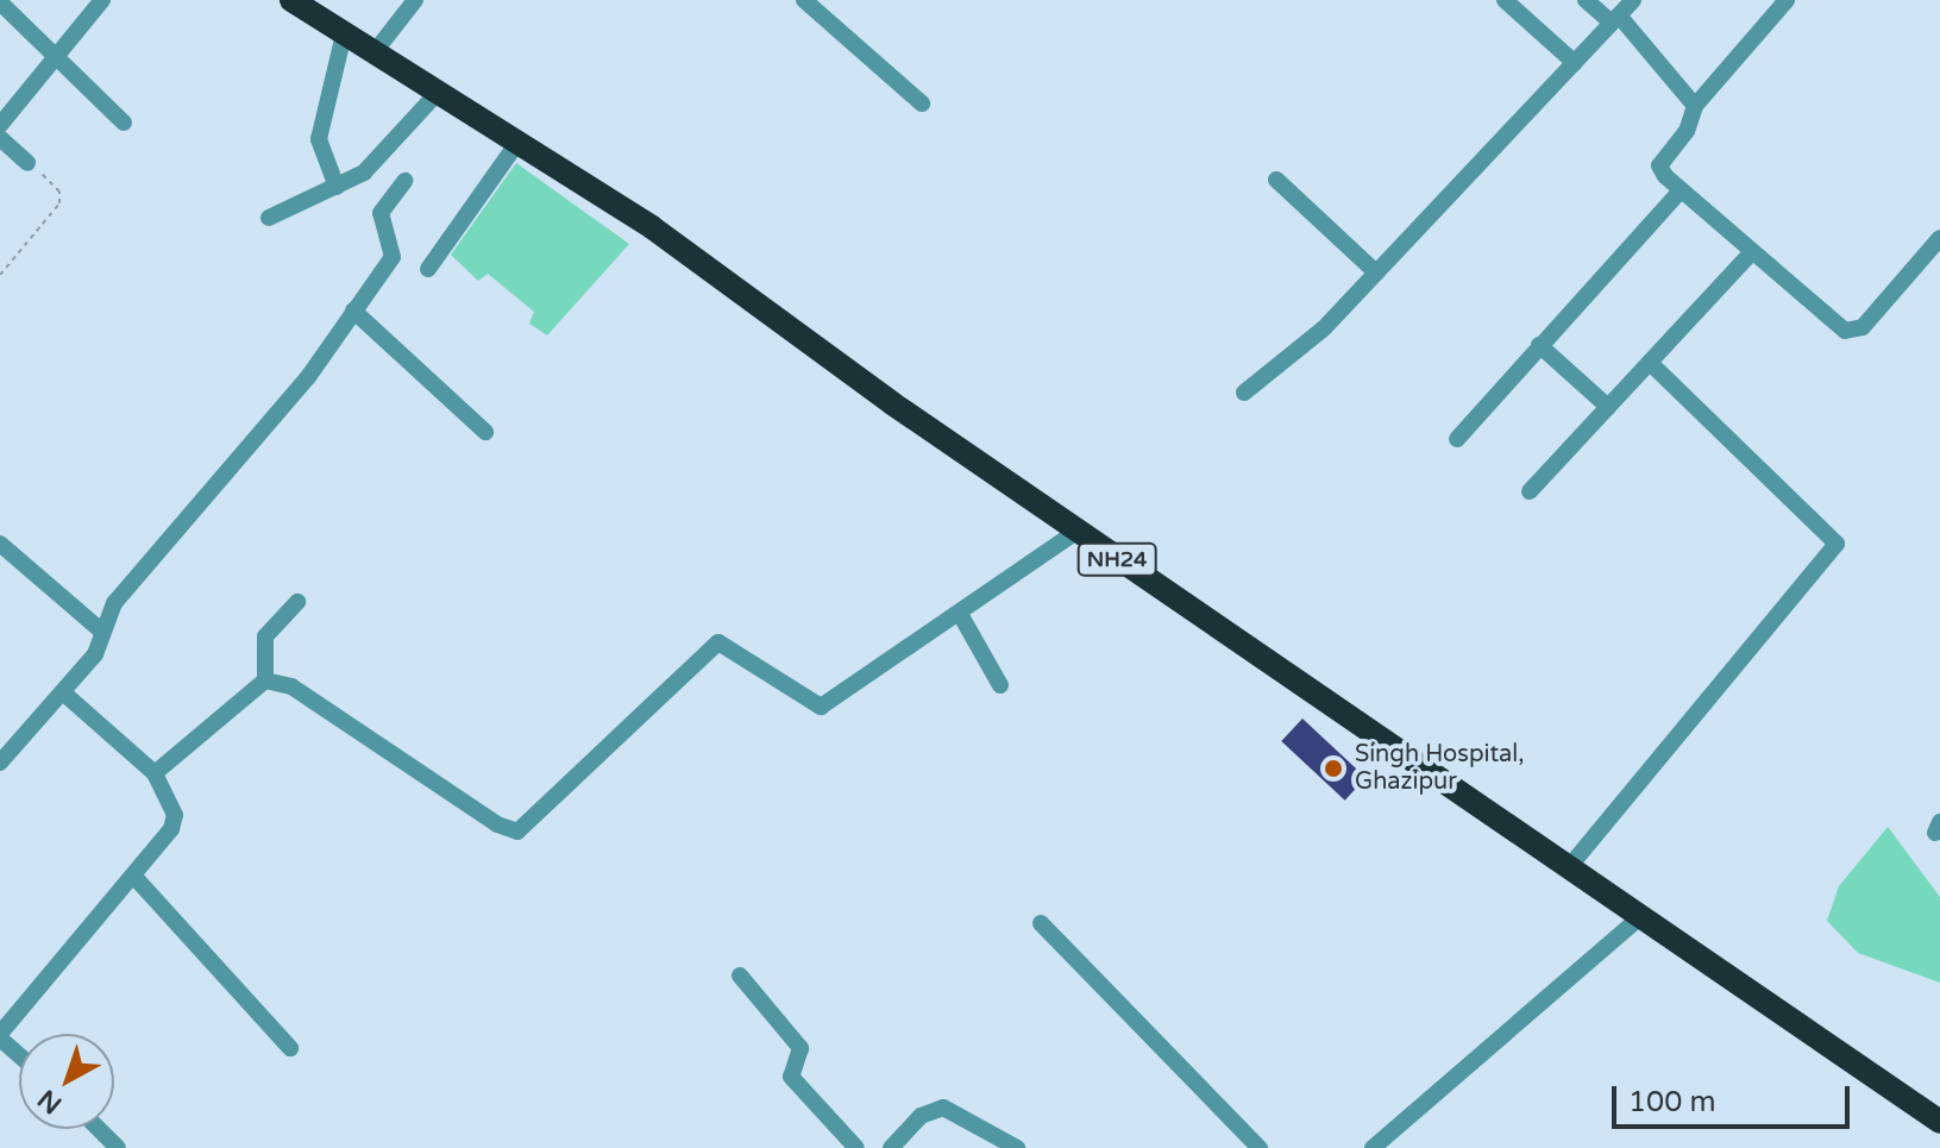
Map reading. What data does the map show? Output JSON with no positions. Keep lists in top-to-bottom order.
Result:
{
  "streets": {
    "highway": ["NH24"]
  },
  "places": ["Singh Hospital, Ghazipur"],
  "scale_bar": "100 m",
  "north": "bottom left"
}
